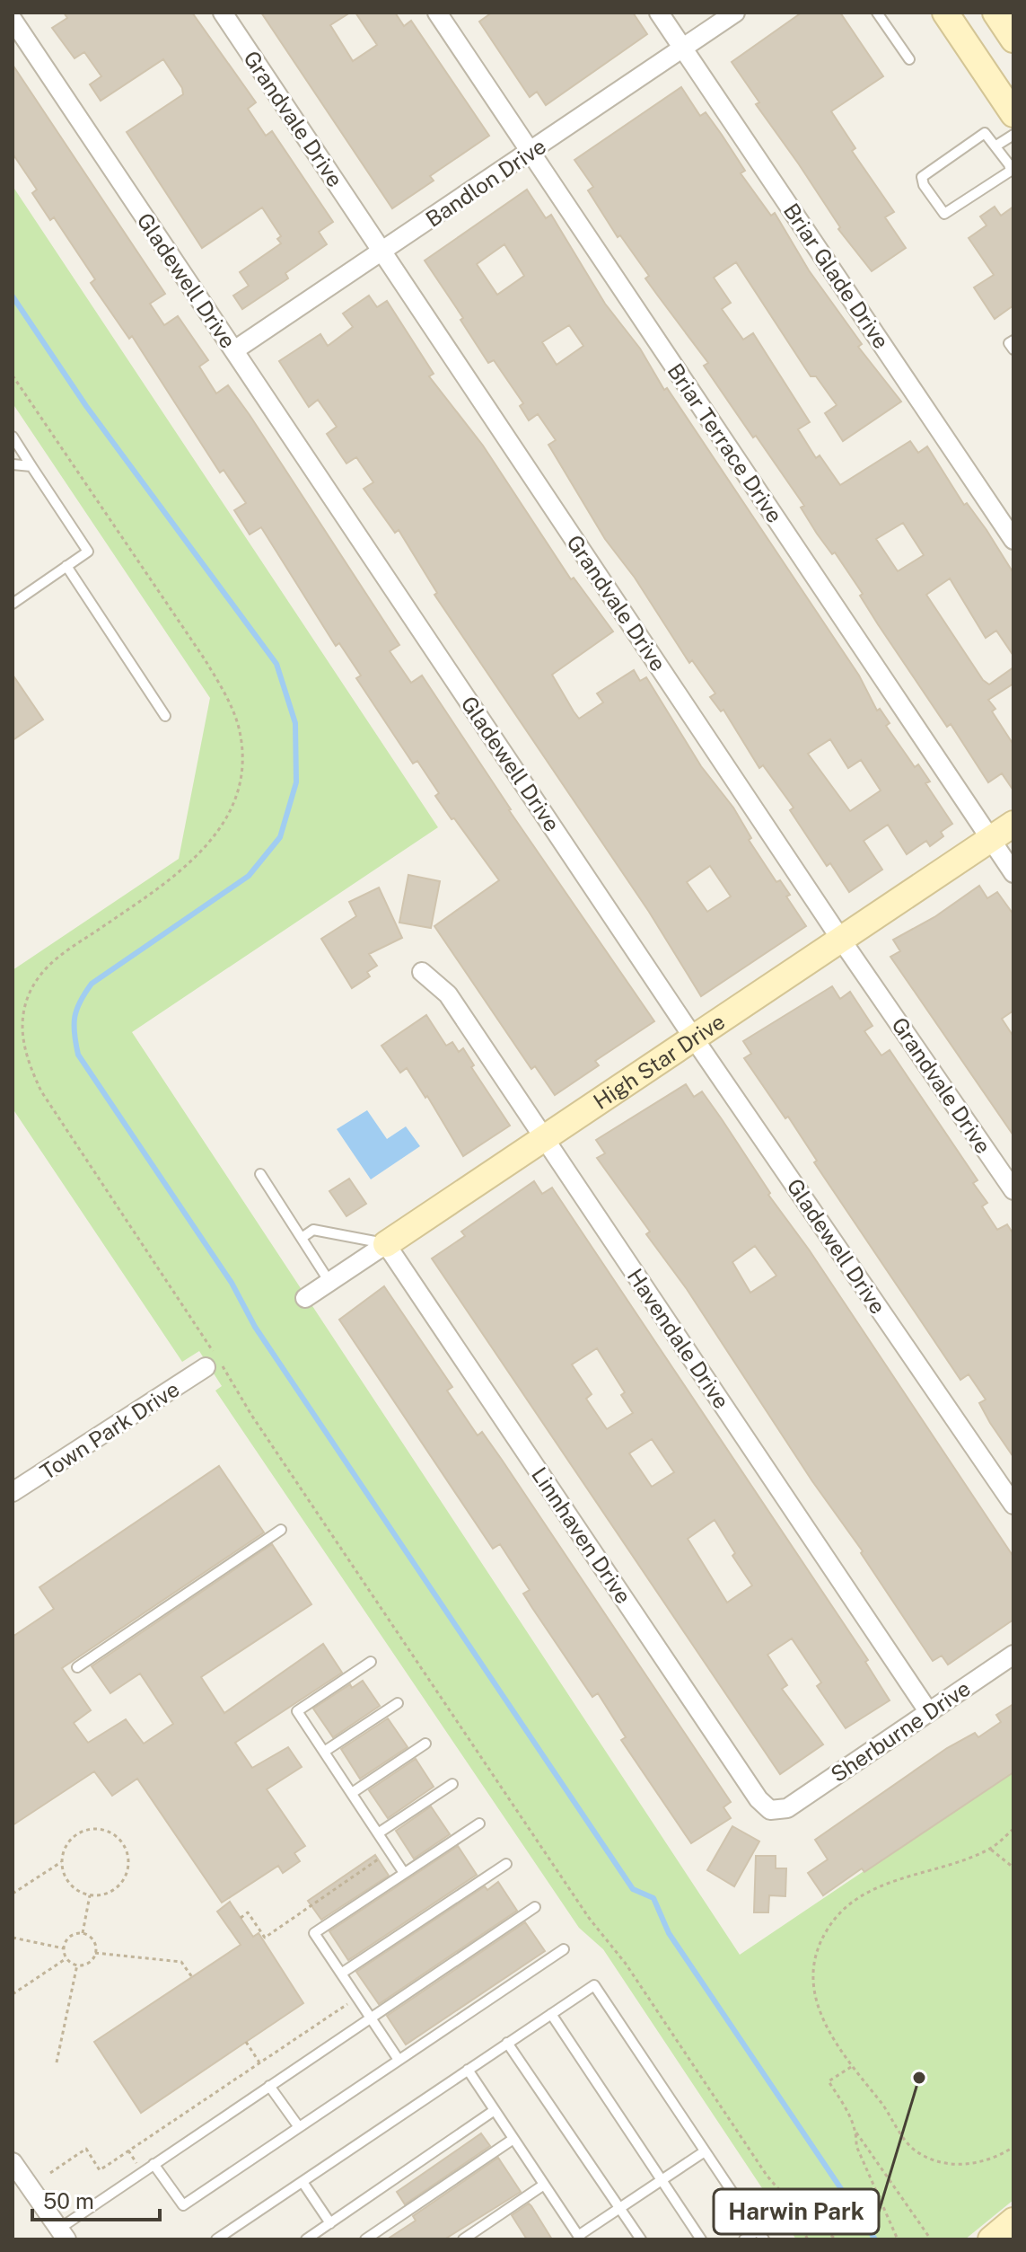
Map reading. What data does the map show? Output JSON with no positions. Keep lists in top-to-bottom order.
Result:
{
  "streets": {
    "street": [
      "Grandvale Drive",
      "Bandlon Drive",
      "Briar Glade Drive",
      "Gladewell Drive",
      "Briar Terrace Drive",
      "High Star Drive",
      "Havendale Drive",
      "Town Park Drive",
      "Linnhaven Drive",
      "Sherburne Drive"
    ]
  },
  "crossings": [
    ["Grandvale Drive", "Bandlon Drive"],
    ["Grandvale Drive", "High Star Drive"],
    ["Bandlon Drive", "Briar Glade Drive"],
    ["Bandlon Drive", "Gladewell Drive"],
    ["Bandlon Drive", "Briar Terrace Drive"],
    ["Gladewell Drive", "High Star Drive"],
    ["Briar Terrace Drive", "High Star Drive"],
    ["High Star Drive", "Havendale Drive"],
    ["High Star Drive", "Linnhaven Drive"],
    ["Havendale Drive", "Sherburne Drive"],
    ["Linnhaven Drive", "Sherburne Drive"]
  ],
  "places": ["Harwin Park"],
  "scale_bar": "50 m"
}
